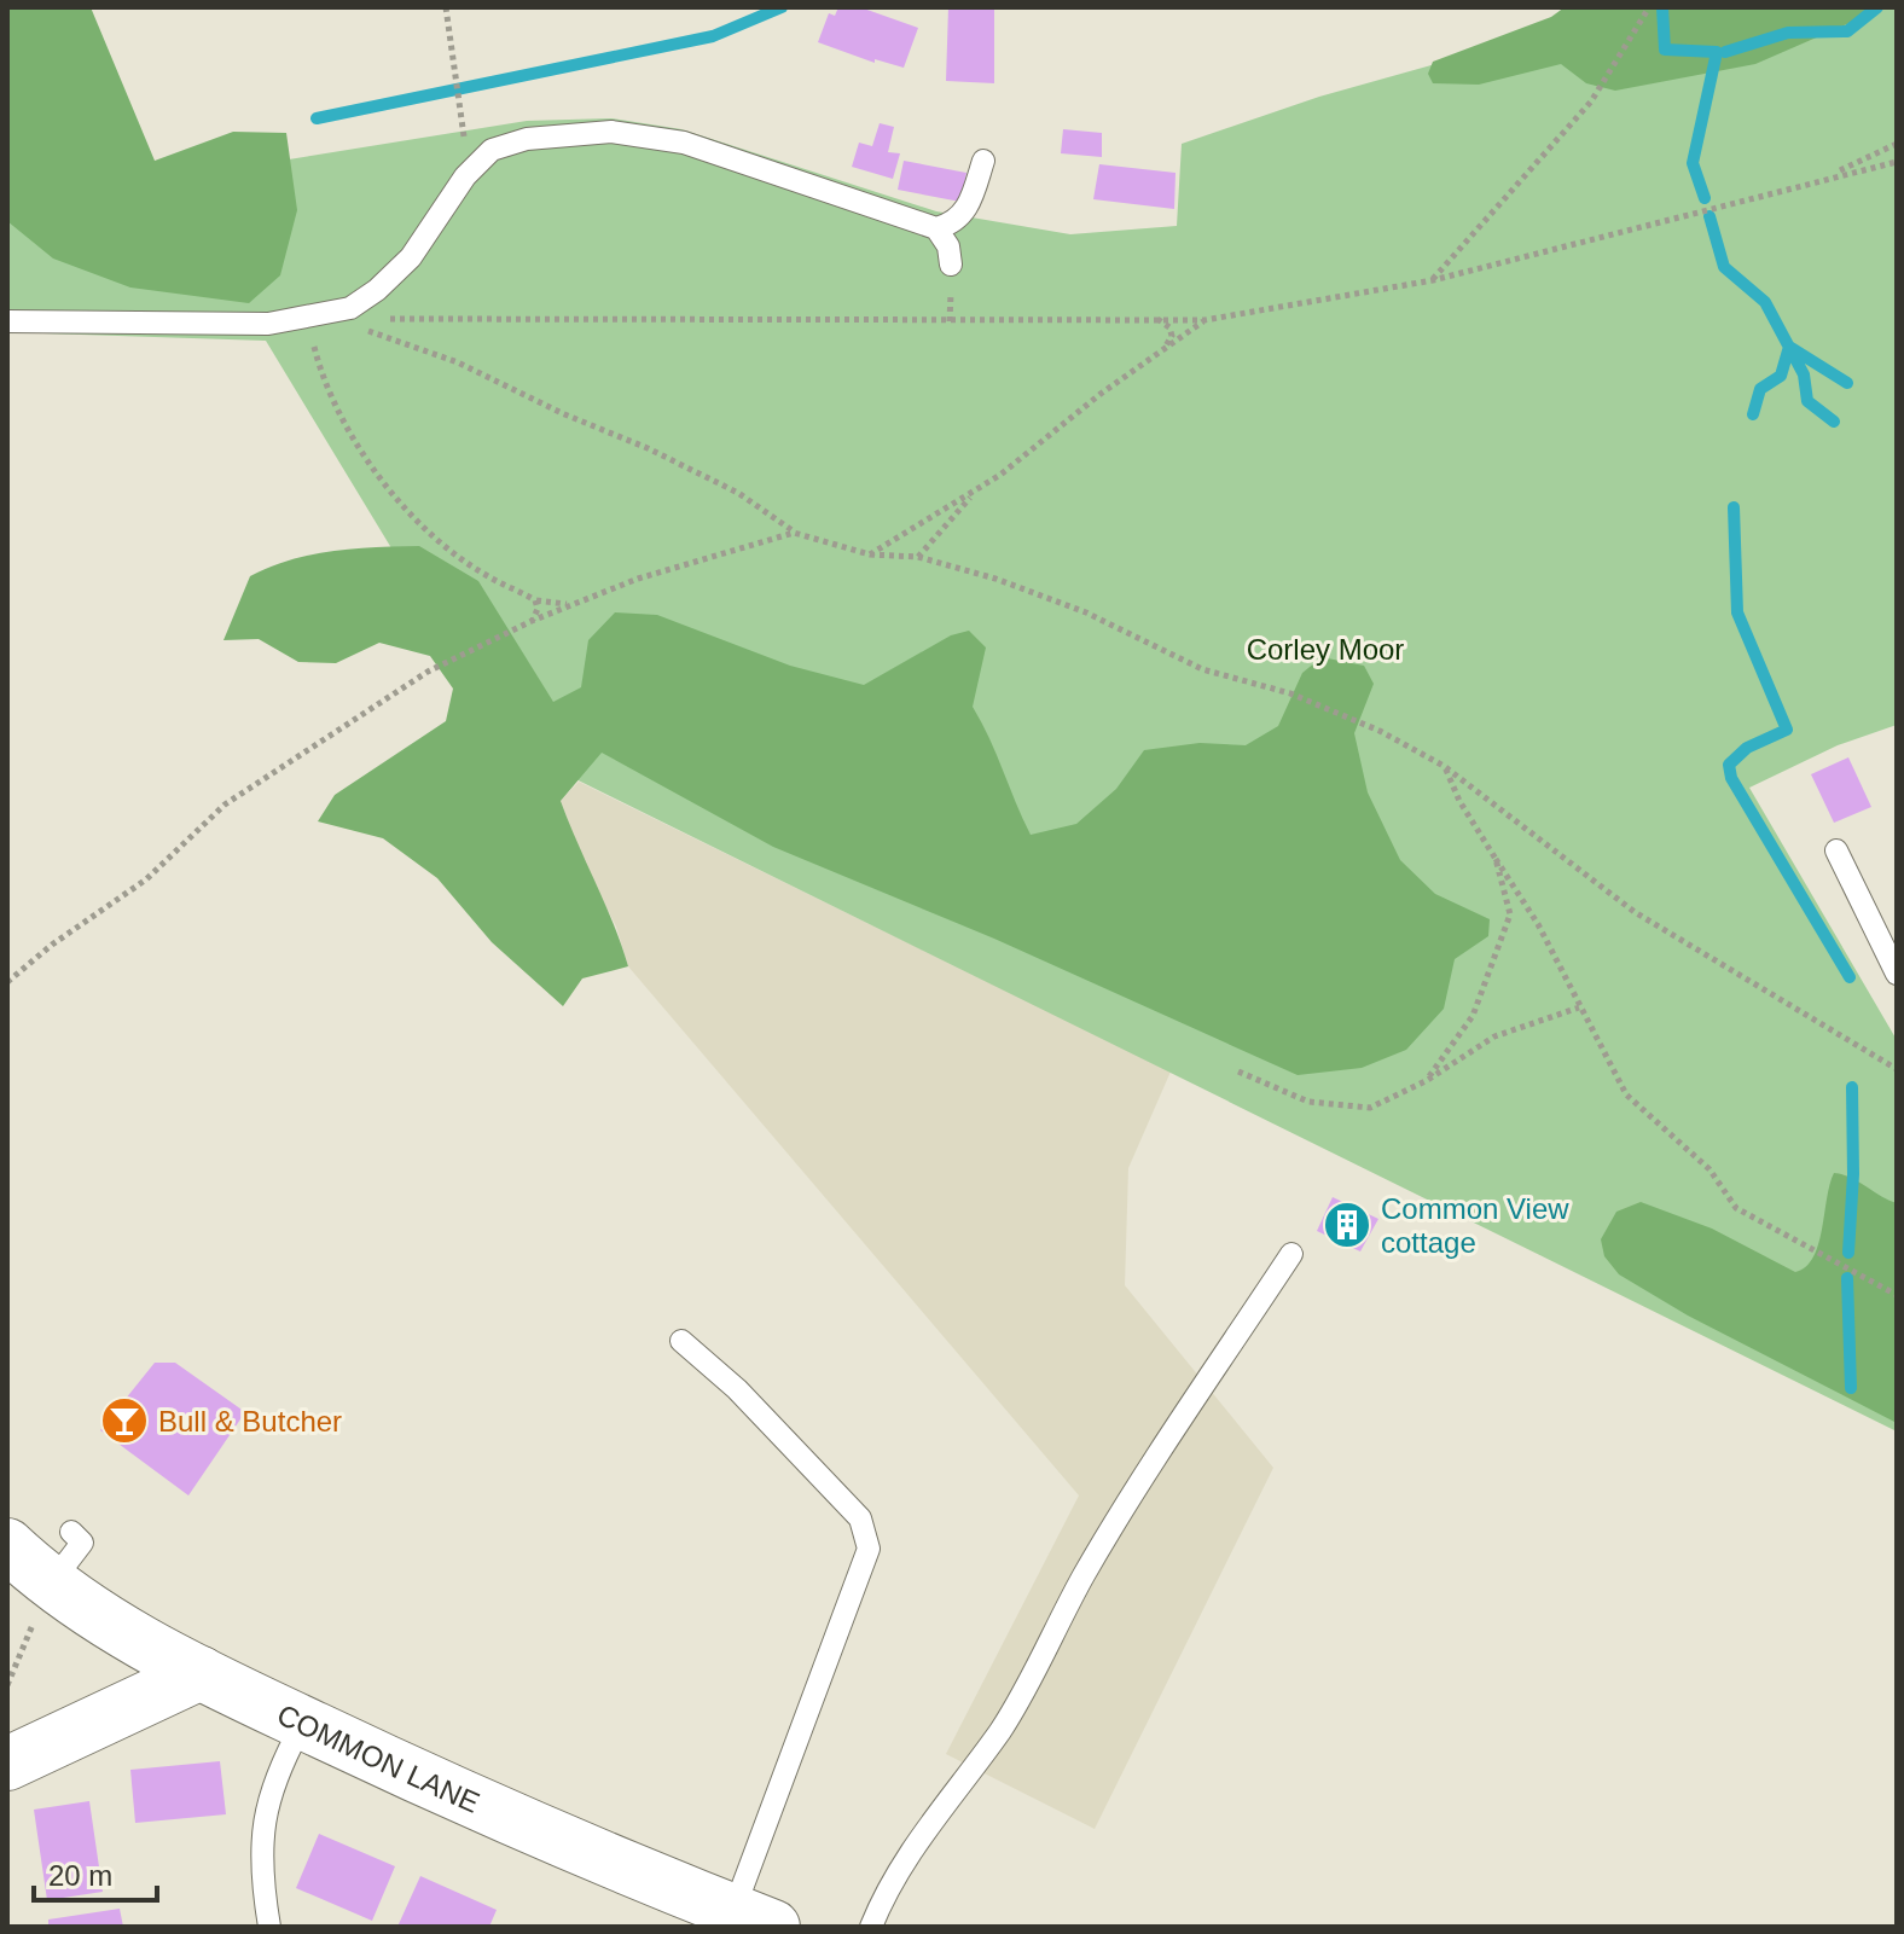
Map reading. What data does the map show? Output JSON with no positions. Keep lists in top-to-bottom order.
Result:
{
  "streets": {
    "street": ["COMMON LANE"]
  },
  "parks": ["Corley Moor"],
  "places": {
    "building": ["Common View cottage"],
    "bar": ["Bull & Butcher"]
  },
  "scale_bar": "20 m"
}
